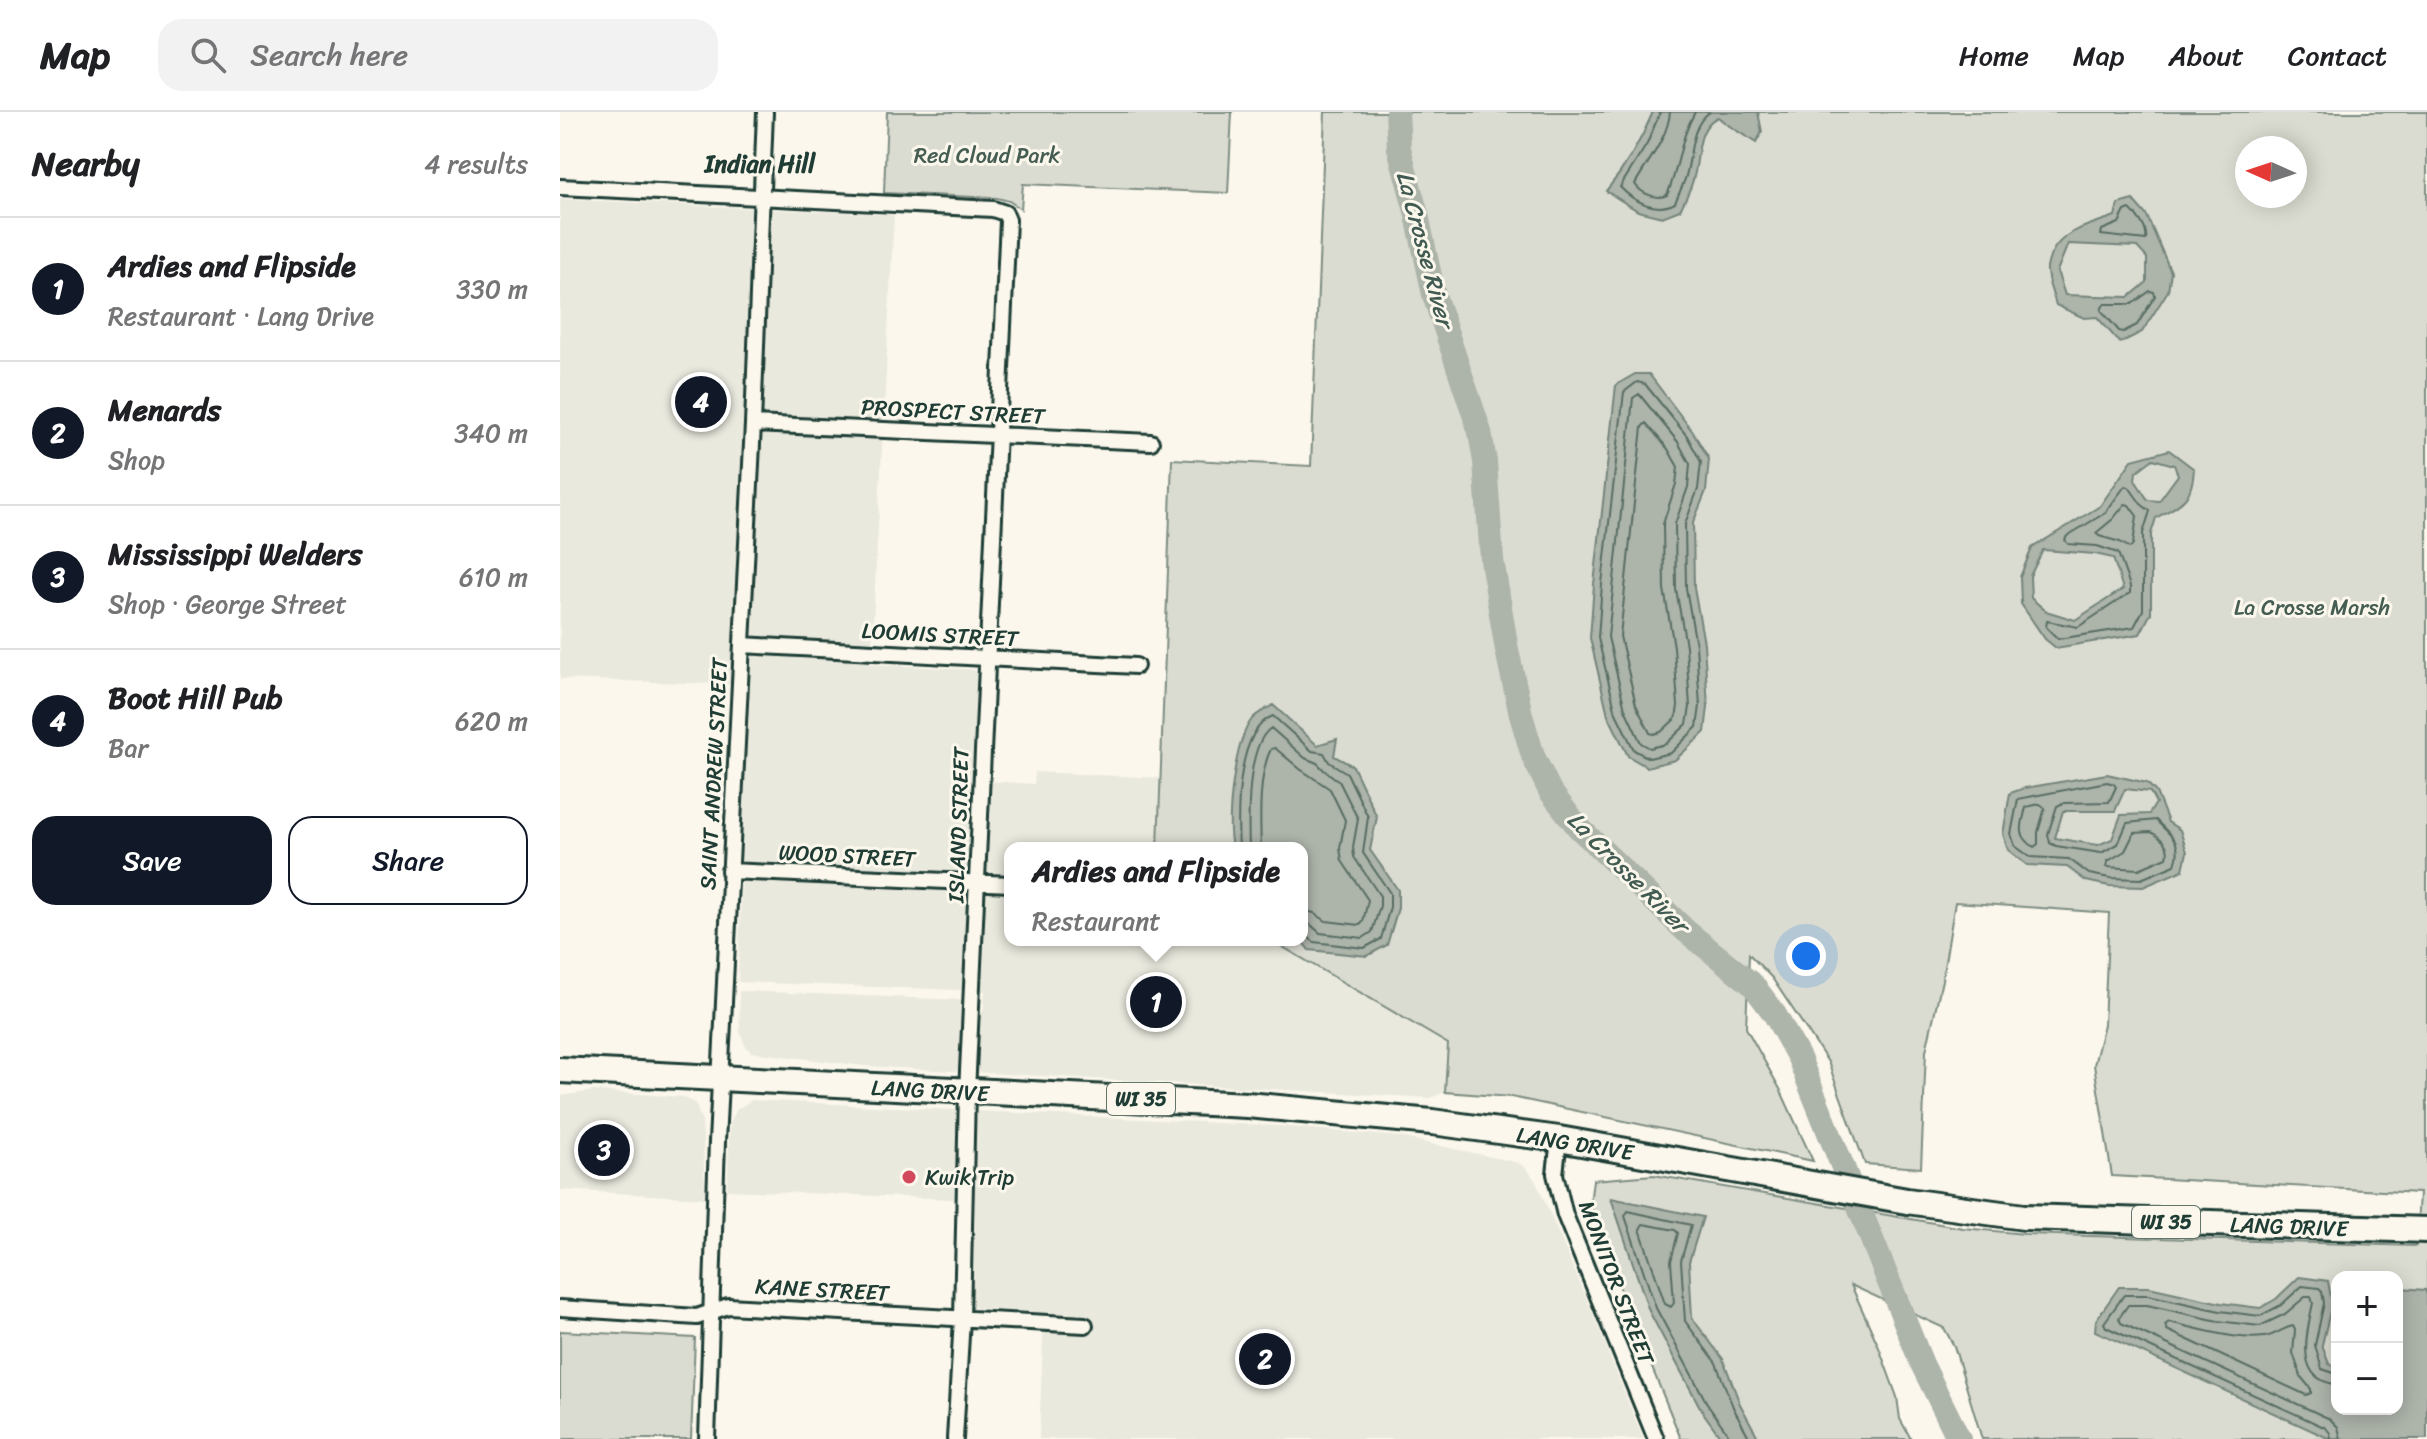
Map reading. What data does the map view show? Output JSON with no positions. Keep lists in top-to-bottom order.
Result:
{
  "streets": {
    "main road": ["LANG DRIVE", "WI 35"],
    "street": [
      "PROSPECT STREET",
      "LOOMIS STREET",
      "SAINT ANDREW STREET",
      "ISLAND STREET",
      "WOOD STREET",
      "MONITOR STREET",
      "KANE STREET"
    ]
  },
  "crossings": [
    ["PROSPECT STREET", "SAINT ANDREW STREET"],
    ["PROSPECT STREET", "ISLAND STREET"],
    ["LOOMIS STREET", "SAINT ANDREW STREET"],
    ["LOOMIS STREET", "ISLAND STREET"],
    ["SAINT ANDREW STREET", "ISLAND STREET"],
    ["SAINT ANDREW STREET", "WOOD STREET"],
    ["SAINT ANDREW STREET", "LANG DRIVE"],
    ["SAINT ANDREW STREET", "WI 35"],
    ["SAINT ANDREW STREET", "KANE STREET"],
    ["ISLAND STREET", "WOOD STREET"],
    ["ISLAND STREET", "LANG DRIVE"],
    ["ISLAND STREET", "KANE STREET"],
    ["LANG DRIVE", "WI 35"],
    ["LANG DRIVE", "MONITOR STREET"]
  ],
  "districts": ["Indian Hill"],
  "water": ["La Crosse River"],
  "parks": ["Red Cloud Park", "La Crosse Marsh"],
  "places": ["Kwik Trip"],
  "north": "left",
  "page": {
    "header": "Map",
    "search": "Search here",
    "nav": [
      "Home",
      "Map",
      "About",
      "Contact"
    ],
    "heading": ["Nearby", "4 results"],
    "list": [
      {
        "mark": "1",
        "name": "Ardies and Flipside",
        "note": "Restaurant · Lang Drive",
        "value": "330 m"
      },
      {
        "mark": "2",
        "name": "Menards",
        "note": "Shop",
        "value": "340 m"
      },
      {
        "mark": "3",
        "name": "Mississippi Welders",
        "note": "Shop · George Street",
        "value": "610 m"
      },
      {
        "mark": "4",
        "name": "Boot Hill Pub",
        "note": "Bar",
        "value": "620 m"
      }
    ],
    "pins": [
      "4",
      "1",
      "3",
      "2"
    ],
    "buttons": ["Save", "Share"],
    "popup": ["Ardies and Flipside", "Restaurant"],
    "map_buttons": ["+", "−"]
  }
}
